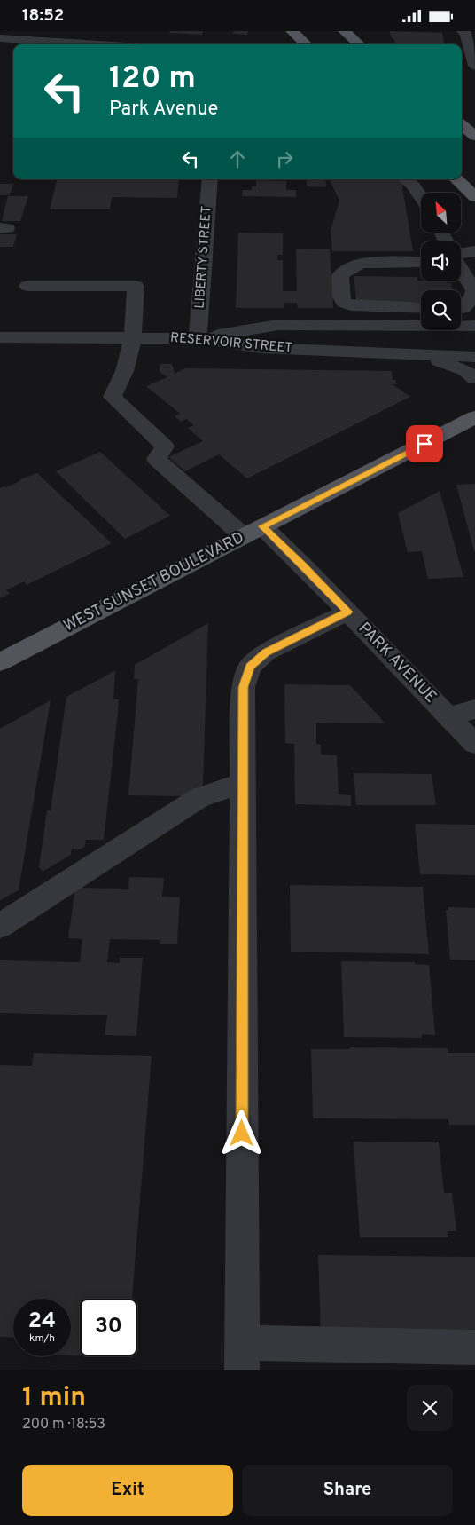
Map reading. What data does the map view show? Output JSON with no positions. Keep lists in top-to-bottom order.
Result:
{
  "streets": {
    "main road": ["WEST SUNSET BOULEVARD"],
    "street": ["LIBERTY STREET", "RESERVOIR STREET", "PARK AVENUE"]
  },
  "crossings": [
    ["LIBERTY STREET", "RESERVOIR STREET"],
    ["RESERVOIR STREET", "PARK AVENUE"],
    ["WEST SUNSET BOULEVARD", "PARK AVENUE"]
  ],
  "north": "top left",
  "page": {
    "status": "18:52",
    "turn": ["120 m", "Park Avenue"],
    "speed": "24 km/h",
    "limit": "30",
    "heading": ["1 min", "200 m · 18:53"],
    "buttons": ["Exit", "Share"]
  }
}
